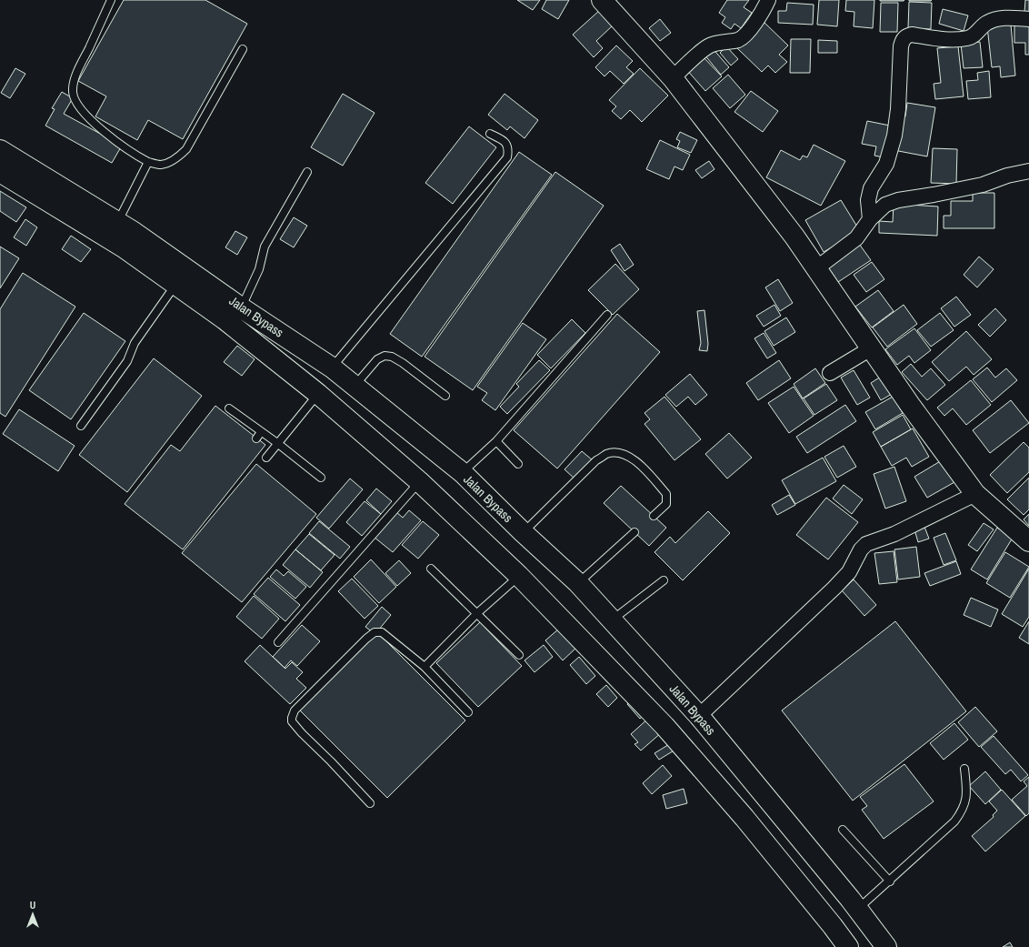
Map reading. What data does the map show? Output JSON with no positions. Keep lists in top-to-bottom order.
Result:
{
  "streets": {
    "main road": ["Jalan Bypass"]
  },
  "north": "top"
}
